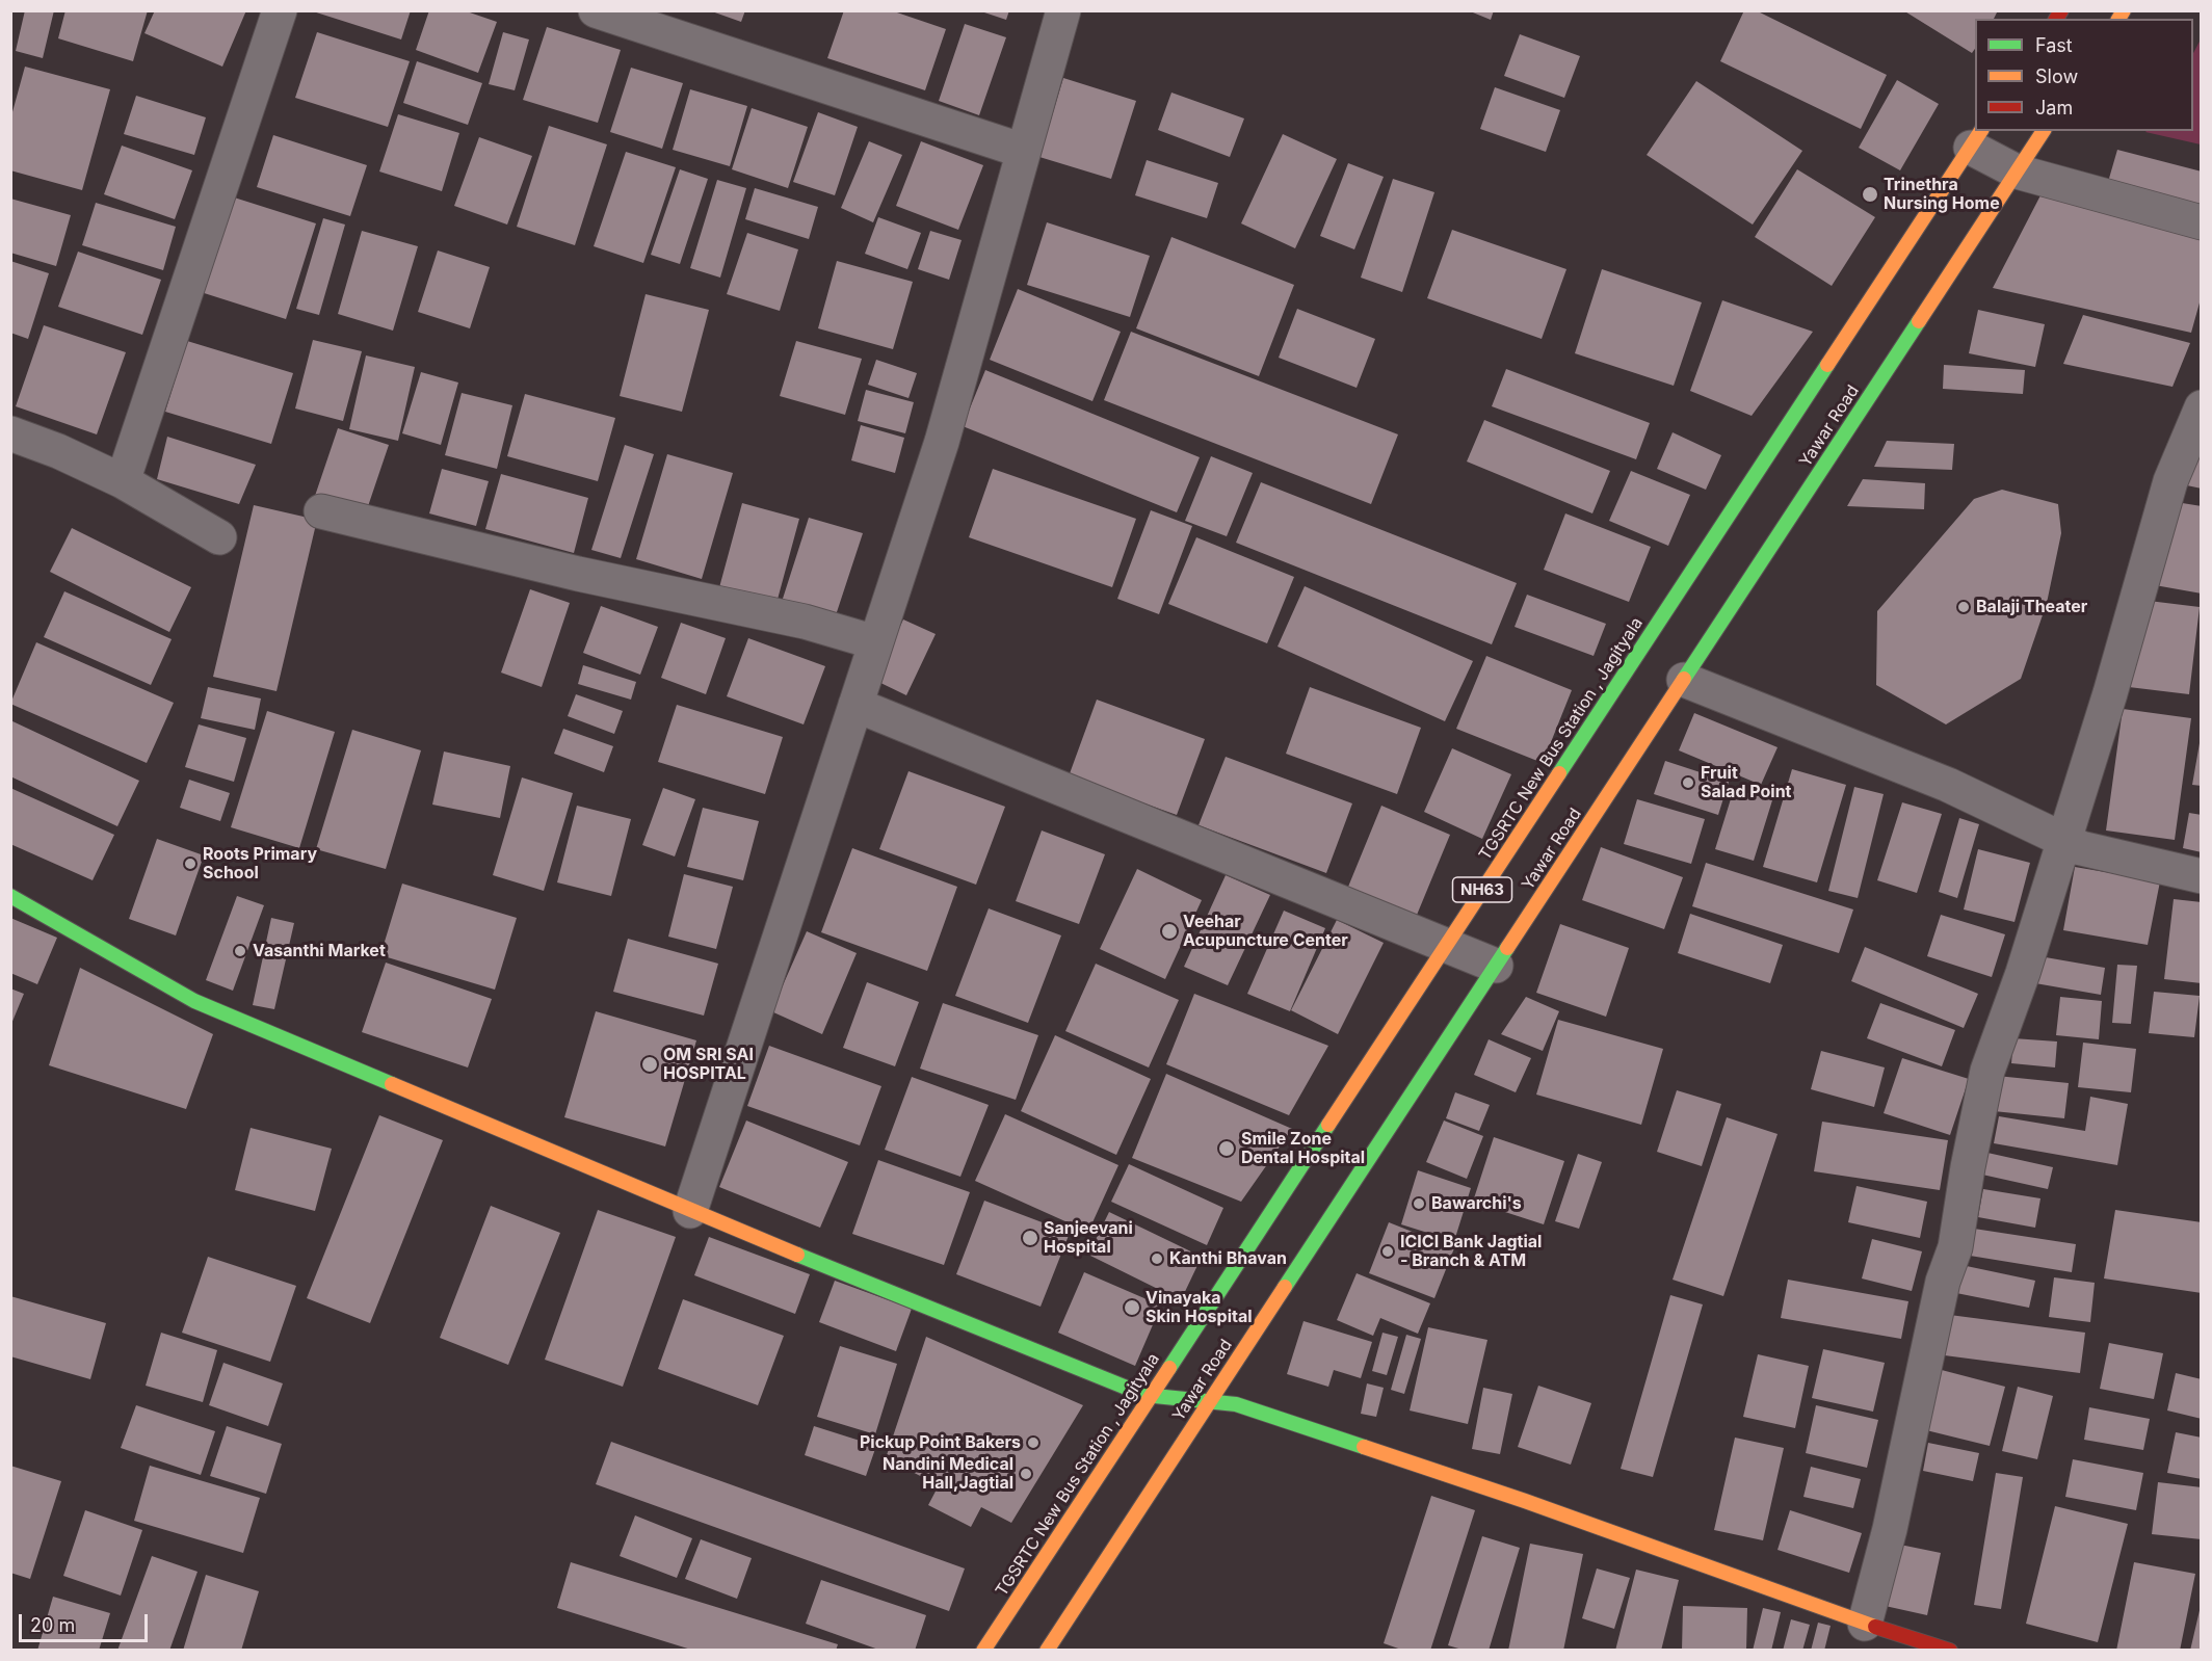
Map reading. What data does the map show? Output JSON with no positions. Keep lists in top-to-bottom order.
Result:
{
  "streets": {
    "main road": ["Yawar Road", "TGSRTC New Bus Station , Jagityala", "NH63"]
  },
  "places": [
    "Trinethra Nursing Home",
    "Balaji Theater",
    "Fruit Salad Point",
    "Roots Primary School",
    "Veehar Acupuncture Center",
    "Vasanthi Market",
    "OM SRI SAI HOSPITAL",
    "Smile Zone Dental Hospital",
    "Bawarchi's",
    "Sanjeevani Hospital",
    "ICICI Bank Jagtial - Branch & ATM",
    "Kanthi Bhavan",
    "Vinayaka Skin Hospital",
    "Pickup Point Bakers",
    "Nandini Medical Hall,Jagtial"
  ],
  "legend": ["Fast", "Slow", "Jam"],
  "scale_bar": "20 m"
}
